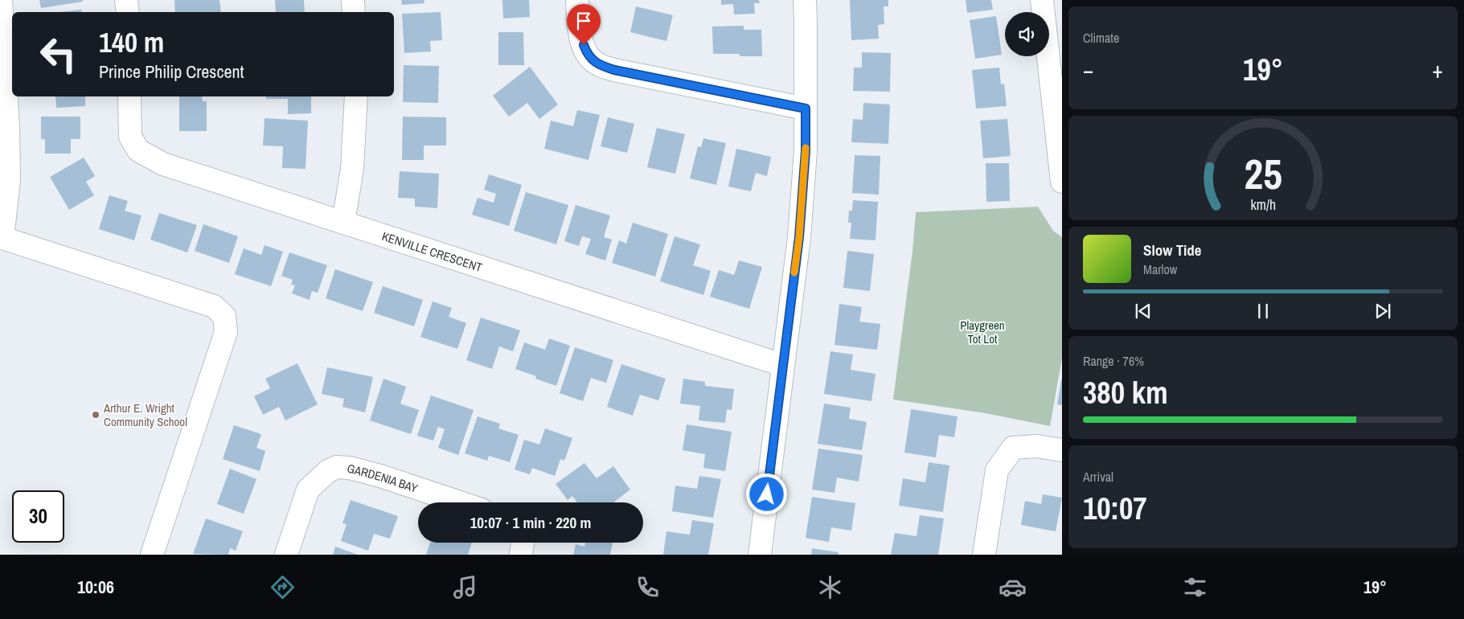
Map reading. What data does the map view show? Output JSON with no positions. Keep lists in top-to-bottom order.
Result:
{
  "streets": {
    "street": ["KENVILLE CRESCENT", "GARDENIA BAY"]
  },
  "parks": ["Playgreen Tot Lot"],
  "places": ["Arthur E. Wright Community School"],
  "page": {
    "tile": [
      "Climate",
      ["Range · 76%", "380 km"],
      ["Arrival", "10:07"]
    ],
    "turn": ["140 m", "Prince Philip Crescent"],
    "heat": ["−", "19°", "+"],
    "song": ["Slow Tide", "Marlow"],
    "limit": "30",
    "trip": "10:07 · 1 min · 220 m",
    "tabs": ["10:06", "19°"],
    "gauge": ["25", "km/h"]
  }
}
